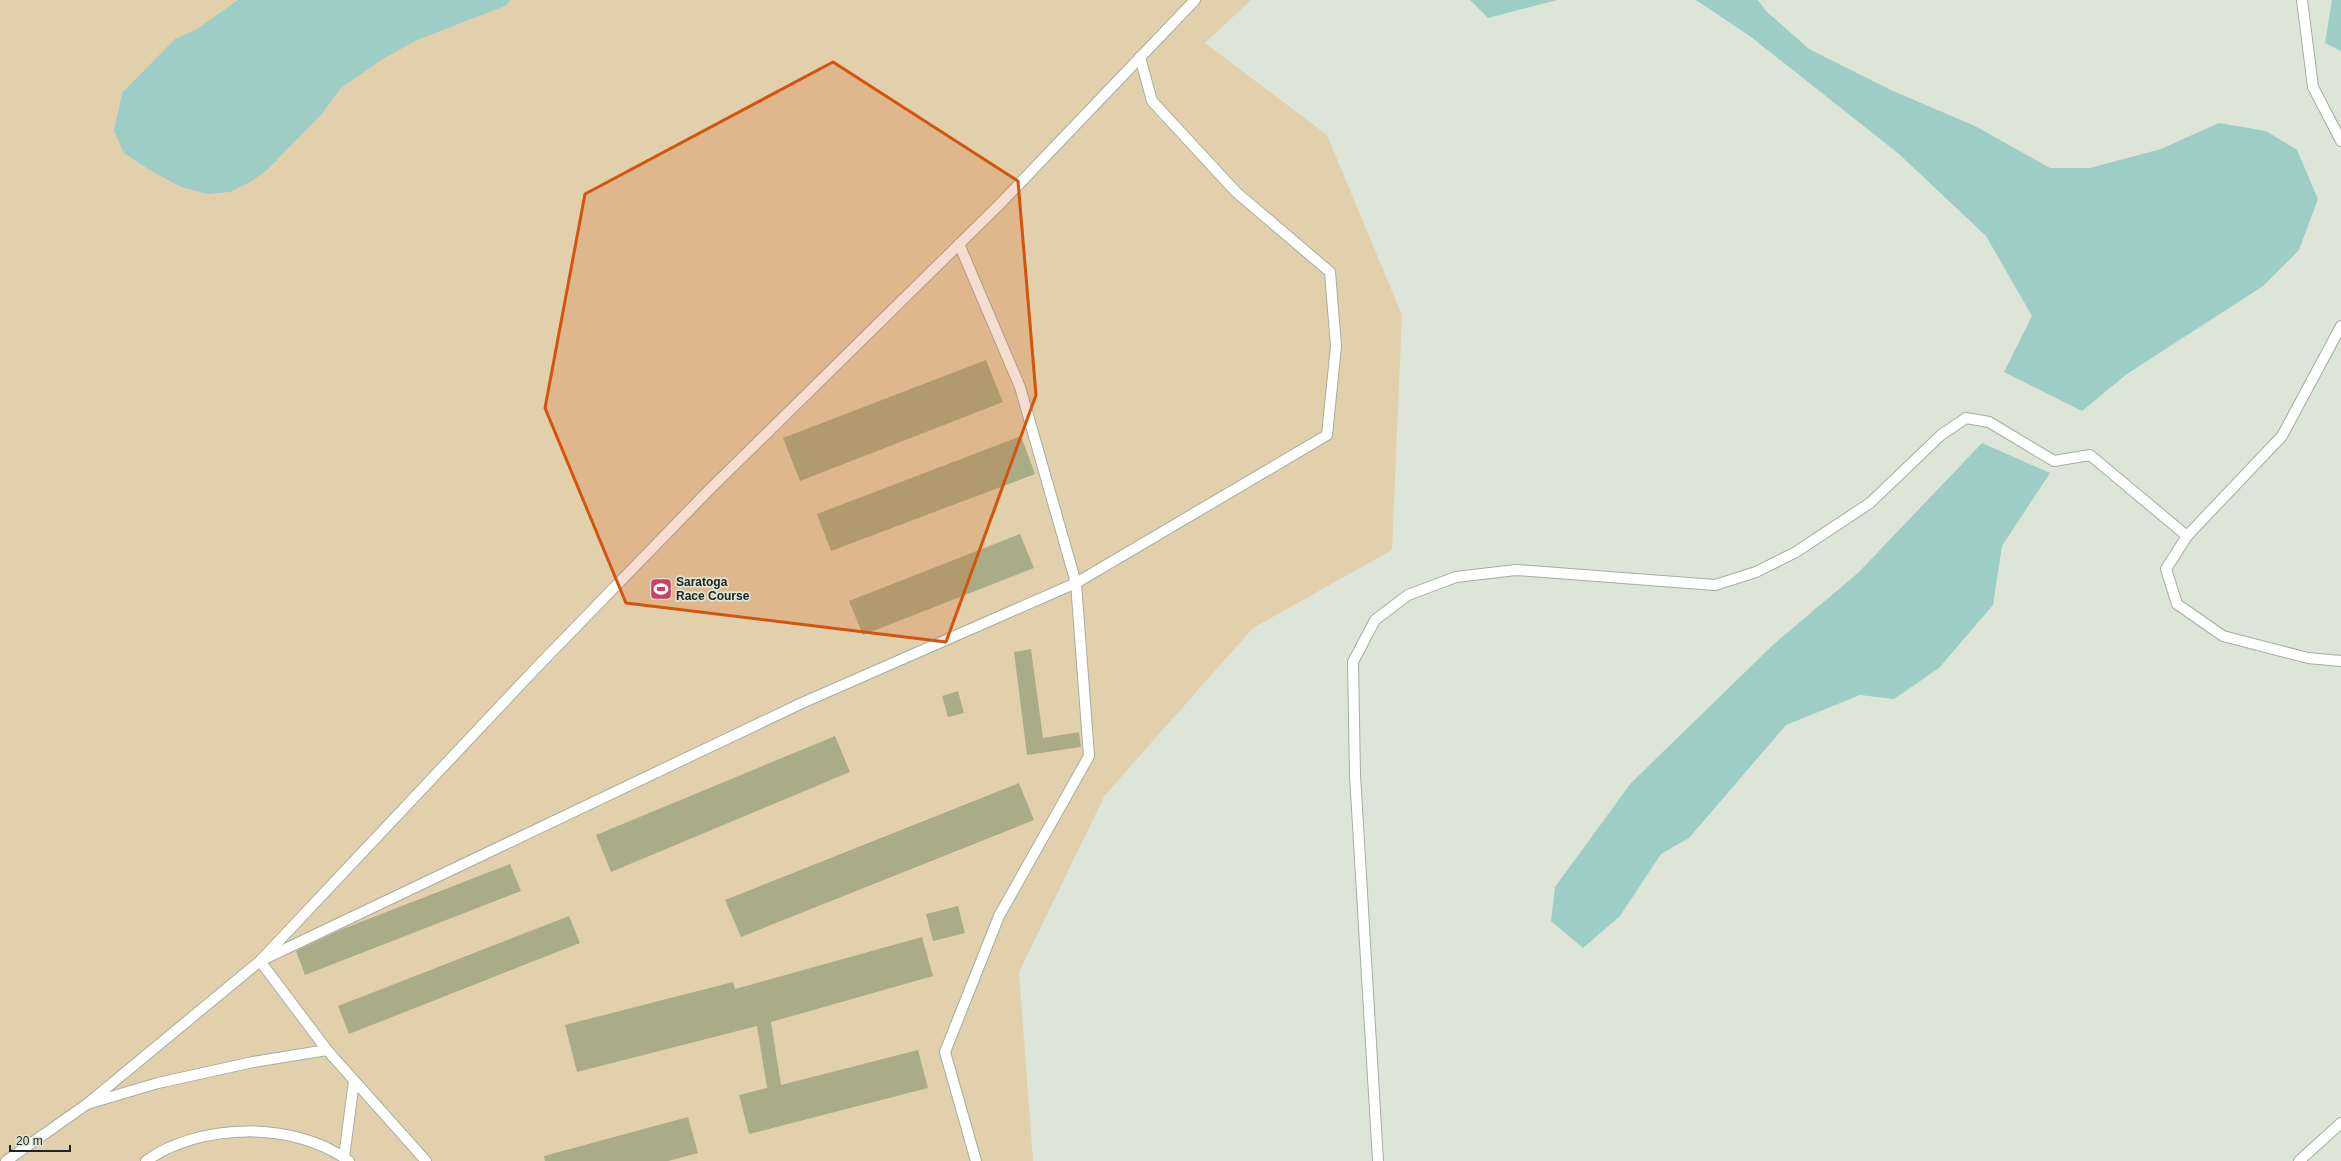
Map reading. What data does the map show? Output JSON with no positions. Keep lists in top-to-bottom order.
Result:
{
  "places": {
    "sports": ["Saratoga Race Course"]
  },
  "scale_bar": "20 m"
}
